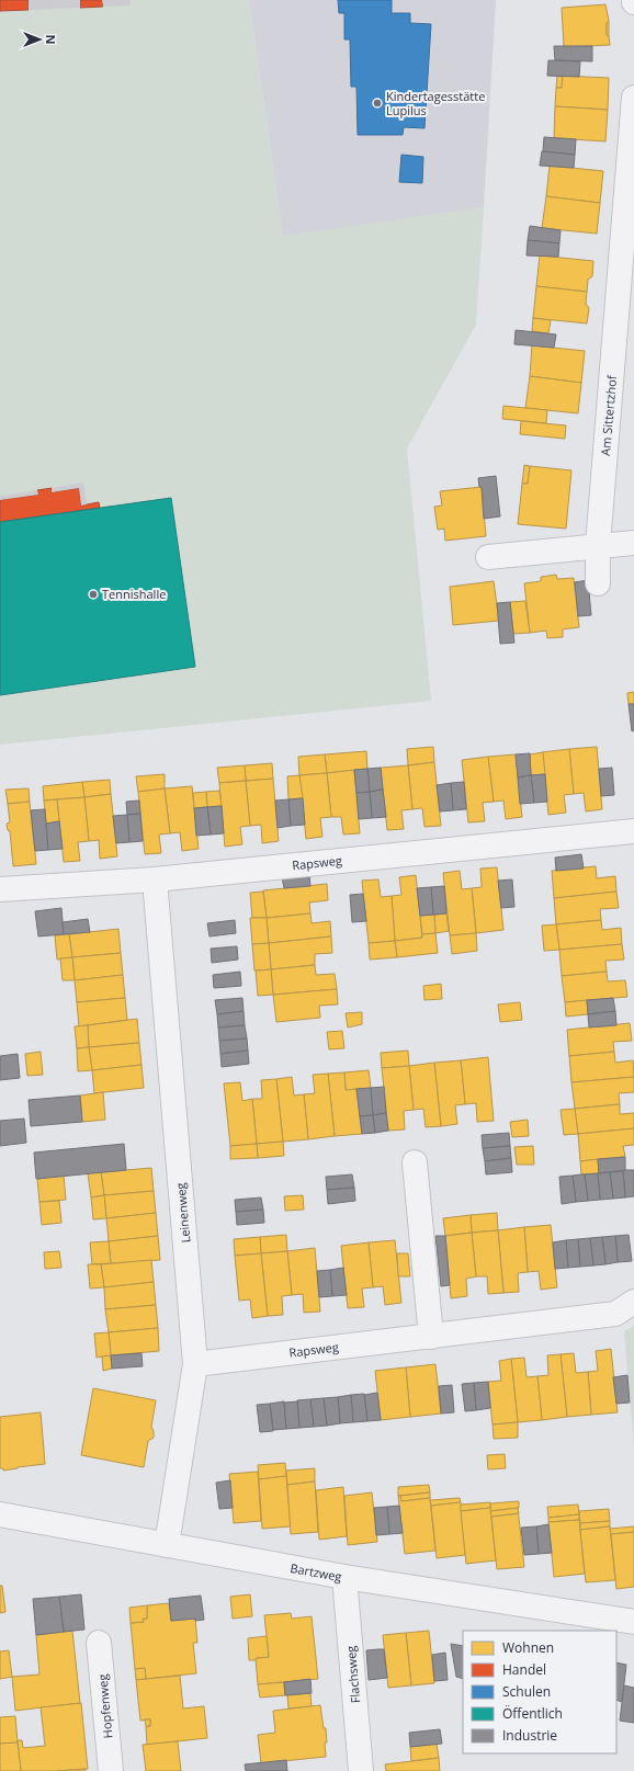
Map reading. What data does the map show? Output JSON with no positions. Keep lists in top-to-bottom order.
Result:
{
  "streets": {
    "street": [
      "Am Sittertzhof",
      "Rapsweg",
      "Leinenweg",
      "Bartzweg",
      "Flachsweg",
      "Hopfenweg"
    ]
  },
  "crossings": [
    ["Rapsweg", "Leinenweg"],
    ["Leinenweg", "Bartzweg"],
    ["Bartzweg", "Flachsweg"]
  ],
  "places": ["Kindertagesstätte Lupilus", "Tennishalle"],
  "legend": [
    "Wohnen",
    "Handel",
    "Schulen",
    "Öffentlich",
    "Industrie"
  ],
  "north": "right"
}
